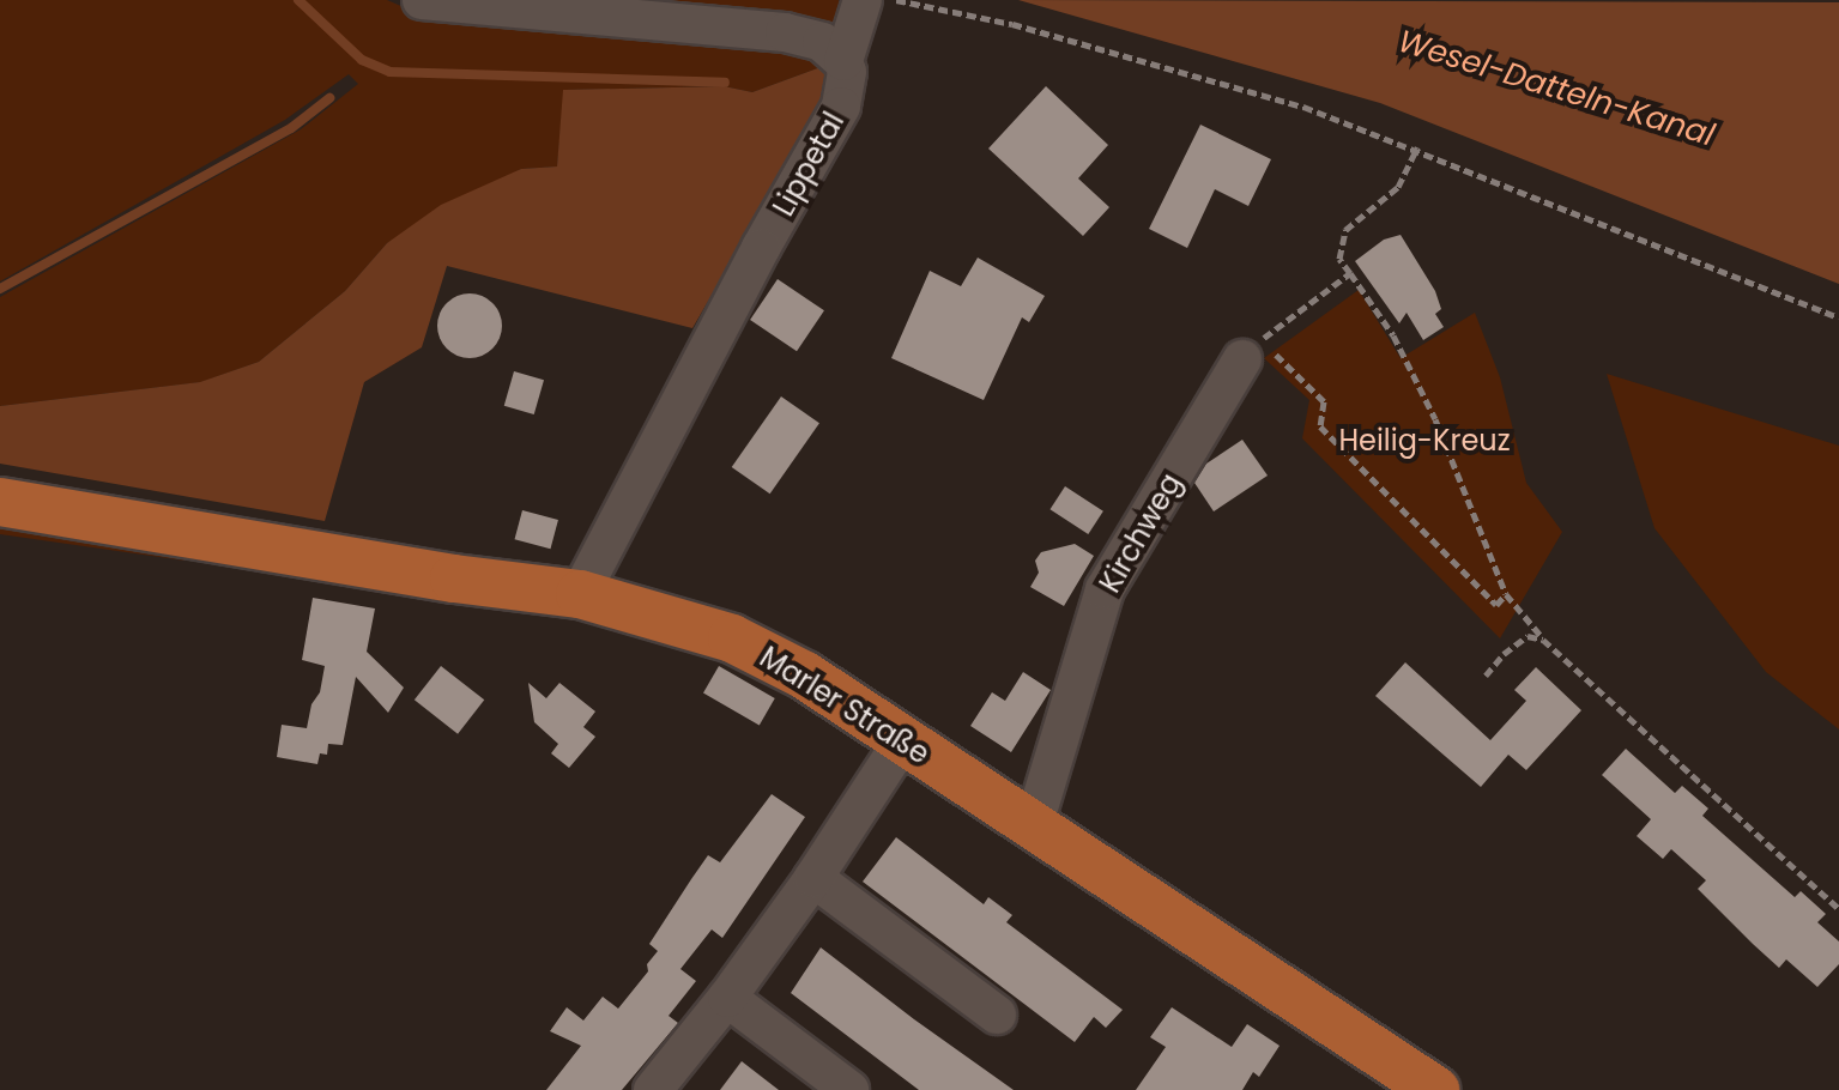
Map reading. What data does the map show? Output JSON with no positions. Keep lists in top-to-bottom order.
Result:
{
  "streets": {
    "main road": ["Marler Straße"],
    "street": ["Lippetal", "Kirchweg"]
  },
  "crossings": [
    ["Lippetal", "Marler Straße"],
    ["Kirchweg", "Marler Straße"]
  ],
  "water": ["Wesel-Datteln-Kanal"],
  "parks": ["Heilig-Kreuz"]
}
